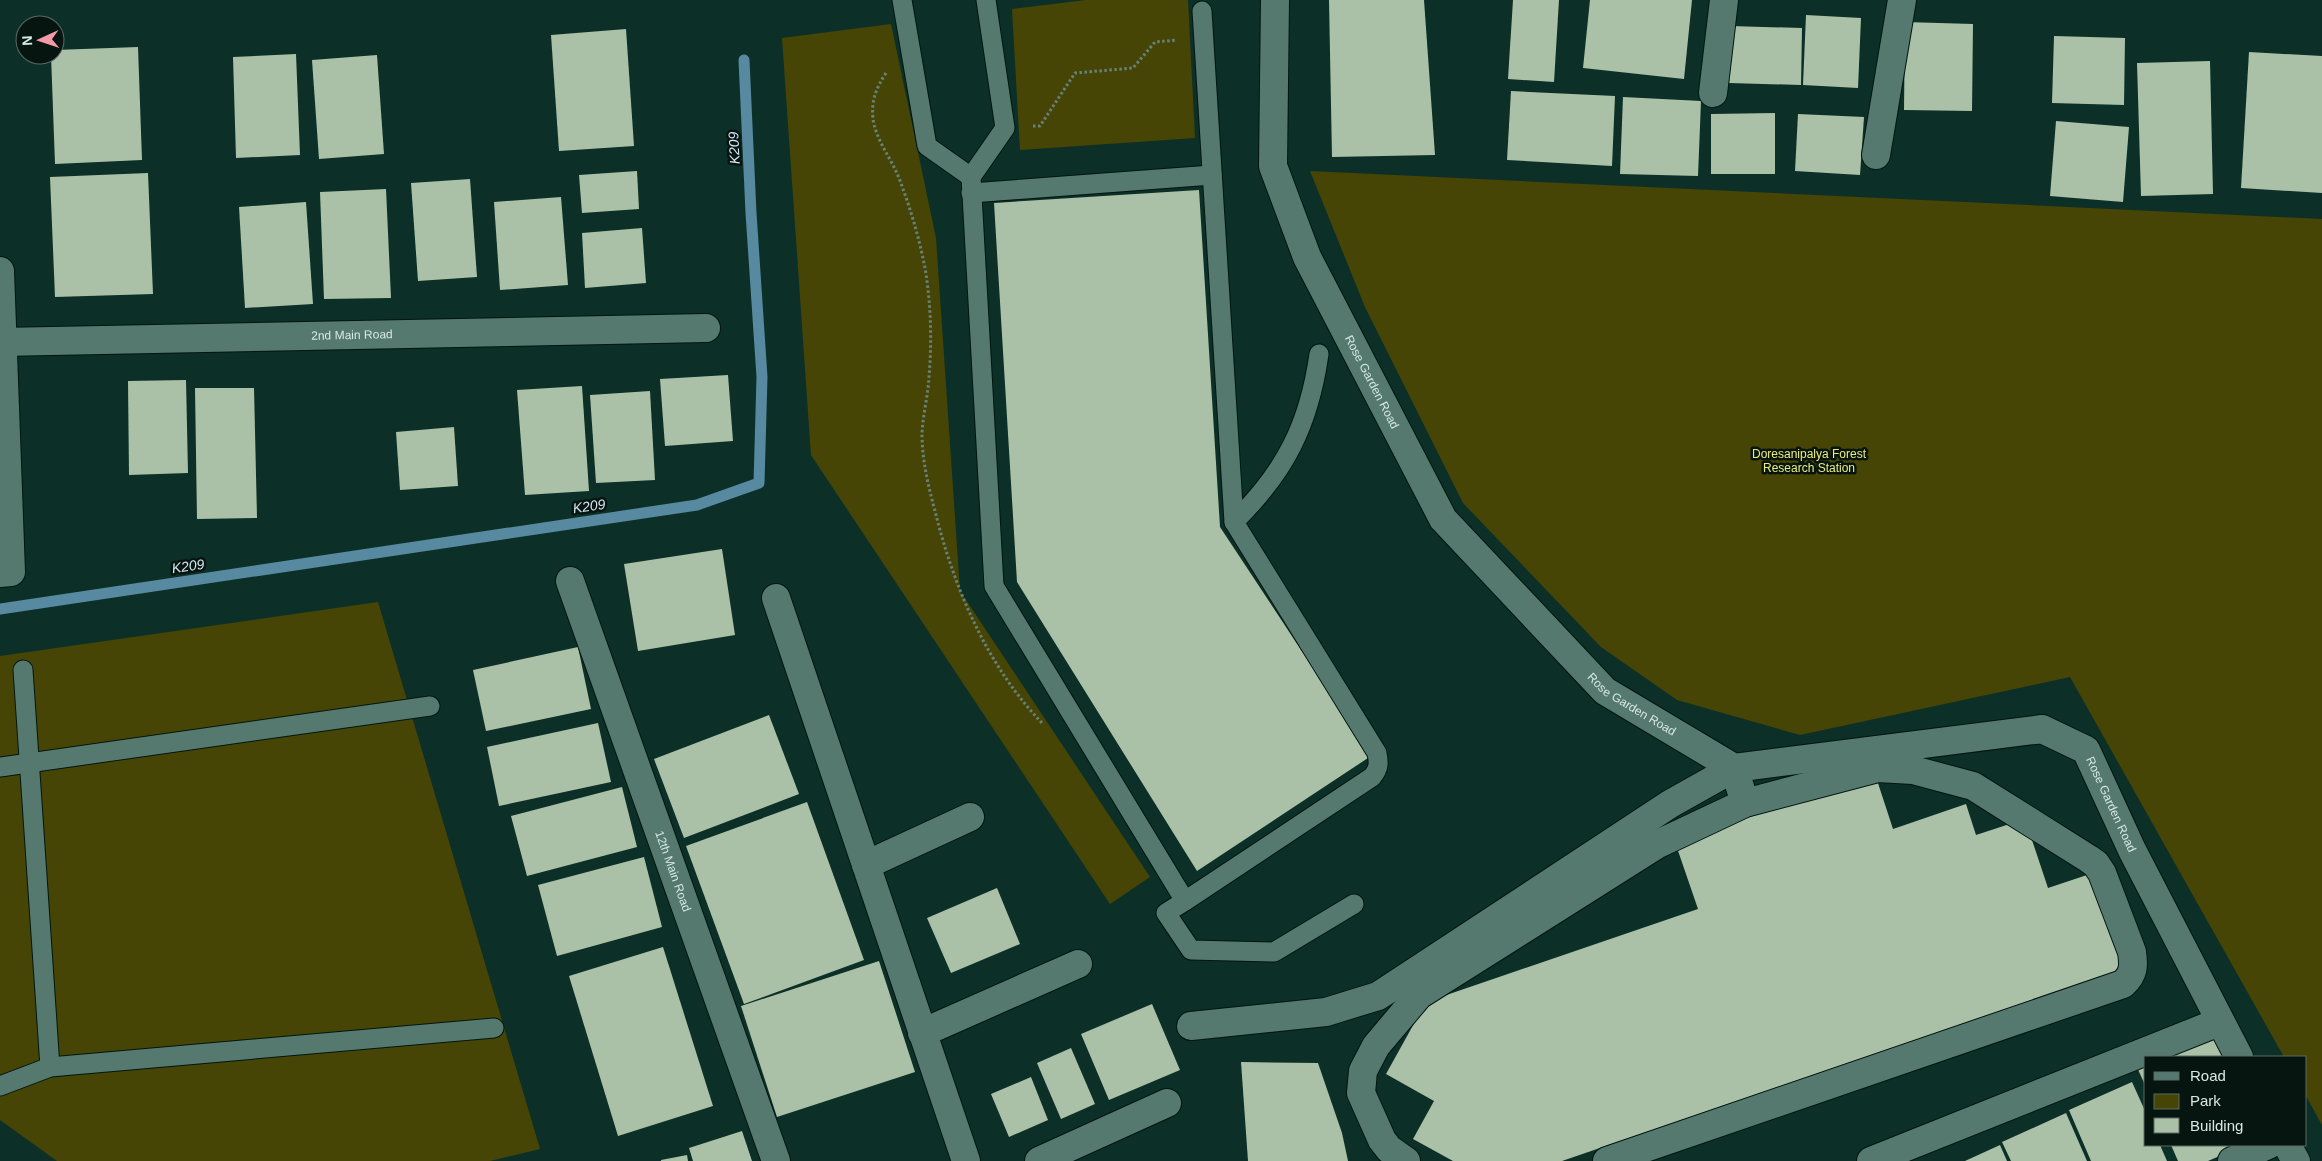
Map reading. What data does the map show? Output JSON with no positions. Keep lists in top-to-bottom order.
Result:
{
  "streets": {
    "street": ["2nd Main Road", "Rose Garden Road", "12th Main Road"]
  },
  "water": ["K209"],
  "parks": ["Doresanipalya Forest Research Station"],
  "legend": ["Road", "Park", "Building"],
  "north": "left"
}
